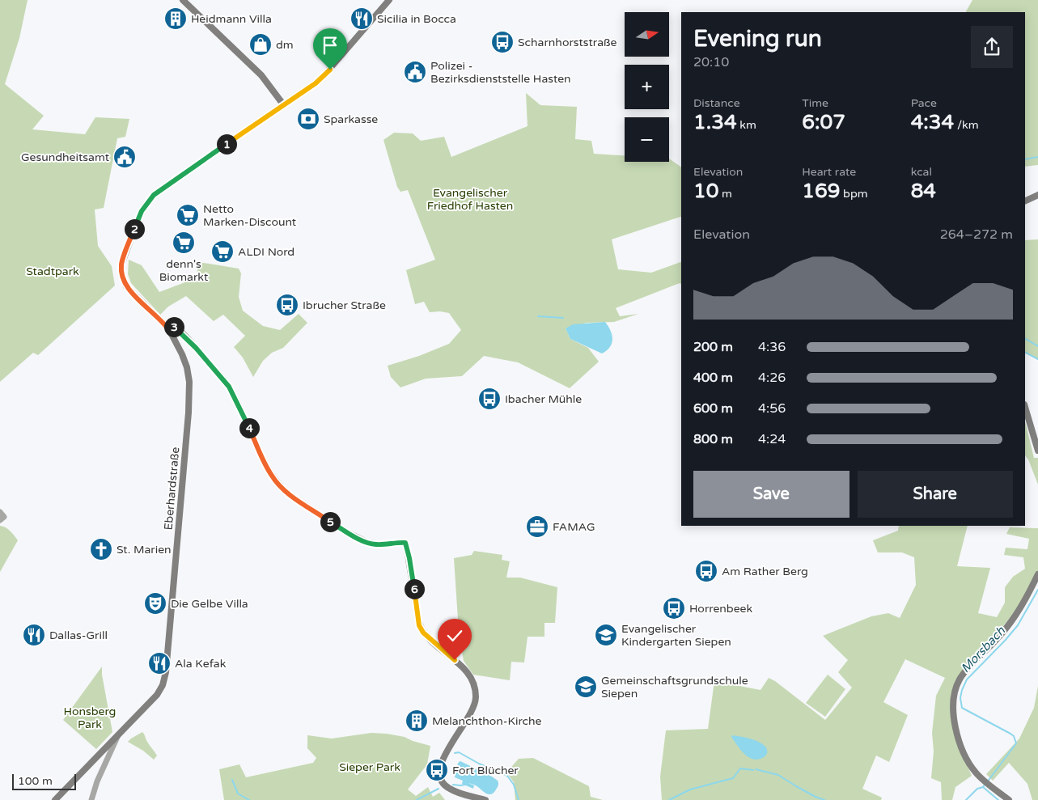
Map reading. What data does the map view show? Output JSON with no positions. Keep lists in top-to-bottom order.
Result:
{
  "streets": {
    "main road": ["Eberhardstraße"]
  },
  "water": ["Morsbach"],
  "parks": [
    "Evangelischer Friedhof Hasten",
    "Stadtpark",
    "Honsberg Park",
    "Sieper Park"
  ],
  "places": {
    "building": ["Heidmann Villa", "Melanchthon-Kirche"],
    "restaurant": ["Sicilia in Bocca", "Dallas-Grill", "Ala Kefak"],
    "bus stop": [
      "Scharnhorststraße",
      "Ibrucher Straße",
      "Ibacher Mühle",
      "Am Rather Berg",
      "Horrenbeek",
      "Fort Blücher"
    ],
    "shop": ["dm"],
    "public building": ["Polizei - Bezirksdienststelle Hasten", "Gesundheitsamt"],
    "bank": ["Sparkasse"],
    "supermarket": ["Netto Marken-Discount", "denn's Biomarkt", "ALDI Nord"],
    "office": ["FAMAG"],
    "church": ["St. Marien"],
    "theatre": ["Die Gelbe Villa"],
    "school or university": ["Evangelischer Kindergarten Siepen", "Gemeinschaftsgrundschule Siepen"]
  },
  "scale_bar": "100 m",
  "north": "right",
  "page": {
    "map_buttons": ["+", "−"],
    "heading": ["Evening run", "20:10"],
    "stats": [
      ["Distance", "1.34 km"],
      ["Time", "6:07"],
      ["Pace", "4:34 /km"],
      ["Elevation", "10 m"],
      ["Heart rate", "169 bpm"],
      ["kcal", "84"]
    ],
    "pins": [
      "1",
      "2",
      "3",
      "4",
      "5",
      "6"
    ],
    "chart": ["Elevation", "264–272 m"],
    "list": [
      {
        "name": "200 m",
        "note": "4:36"
      },
      {
        "name": "400 m",
        "note": "4:26"
      },
      {
        "name": "600 m",
        "note": "4:56"
      },
      {
        "name": "800 m",
        "note": "4:24"
      }
    ],
    "buttons": ["Save", "Share"],
    "scale": "100 m"
  }
}
